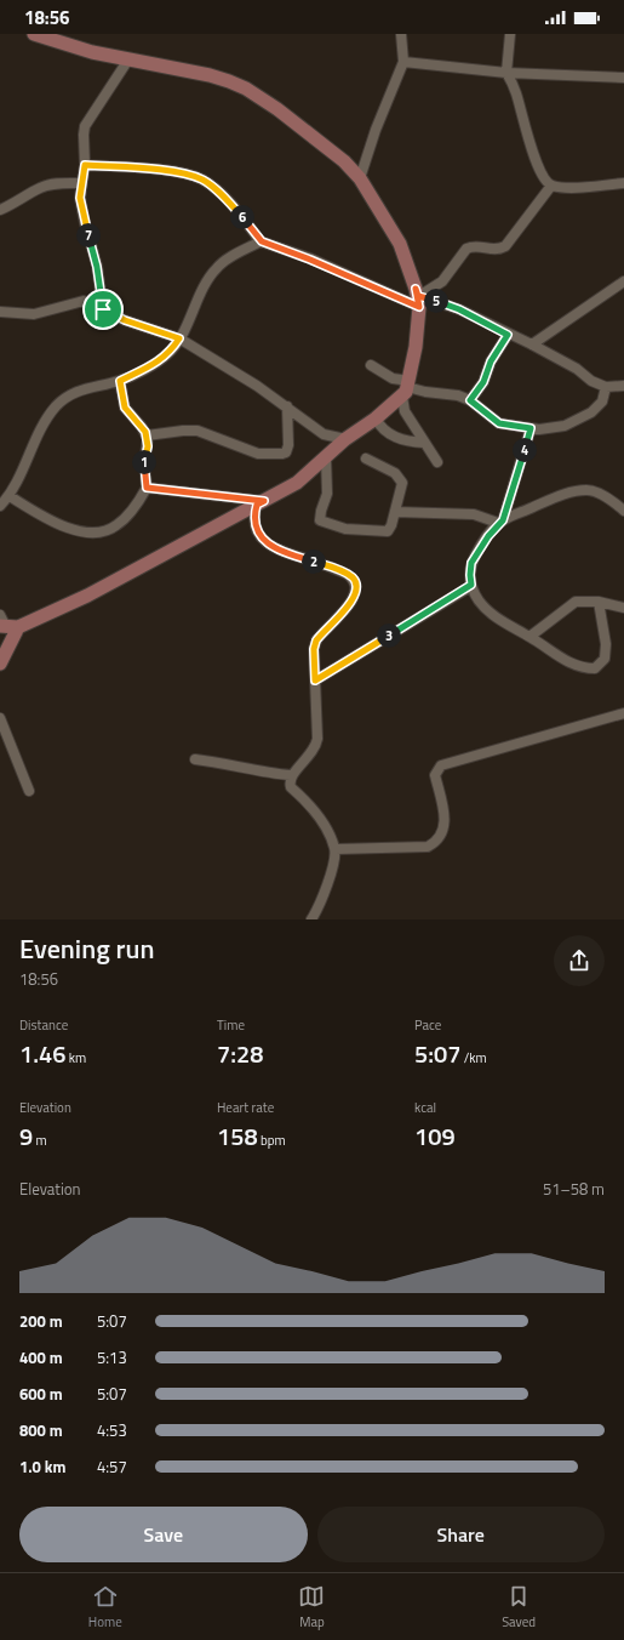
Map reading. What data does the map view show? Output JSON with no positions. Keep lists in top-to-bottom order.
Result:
{
  "page": {
    "status": "18:56",
    "pins": [
      "6",
      "7",
      "5",
      "4",
      "1",
      "2",
      "3"
    ],
    "heading": ["Evening run", "18:56"],
    "stats": [
      ["Distance", "1.46 km"],
      ["Time", "7:28"],
      ["Pace", "5:07 /km"],
      ["Elevation", "9 m"],
      ["Heart rate", "158 bpm"],
      ["kcal", "109"]
    ],
    "chart": ["Elevation", "51–58 m"],
    "list": [
      {
        "name": "200 m",
        "note": "5:07"
      },
      {
        "name": "400 m",
        "note": "5:13"
      },
      {
        "name": "600 m",
        "note": "5:07"
      },
      {
        "name": "800 m",
        "note": "4:53"
      },
      {
        "name": "1.0 km",
        "note": "4:57"
      }
    ],
    "buttons": ["Save", "Share"],
    "tabs": ["Home", "Map", "Saved"]
  }
}
